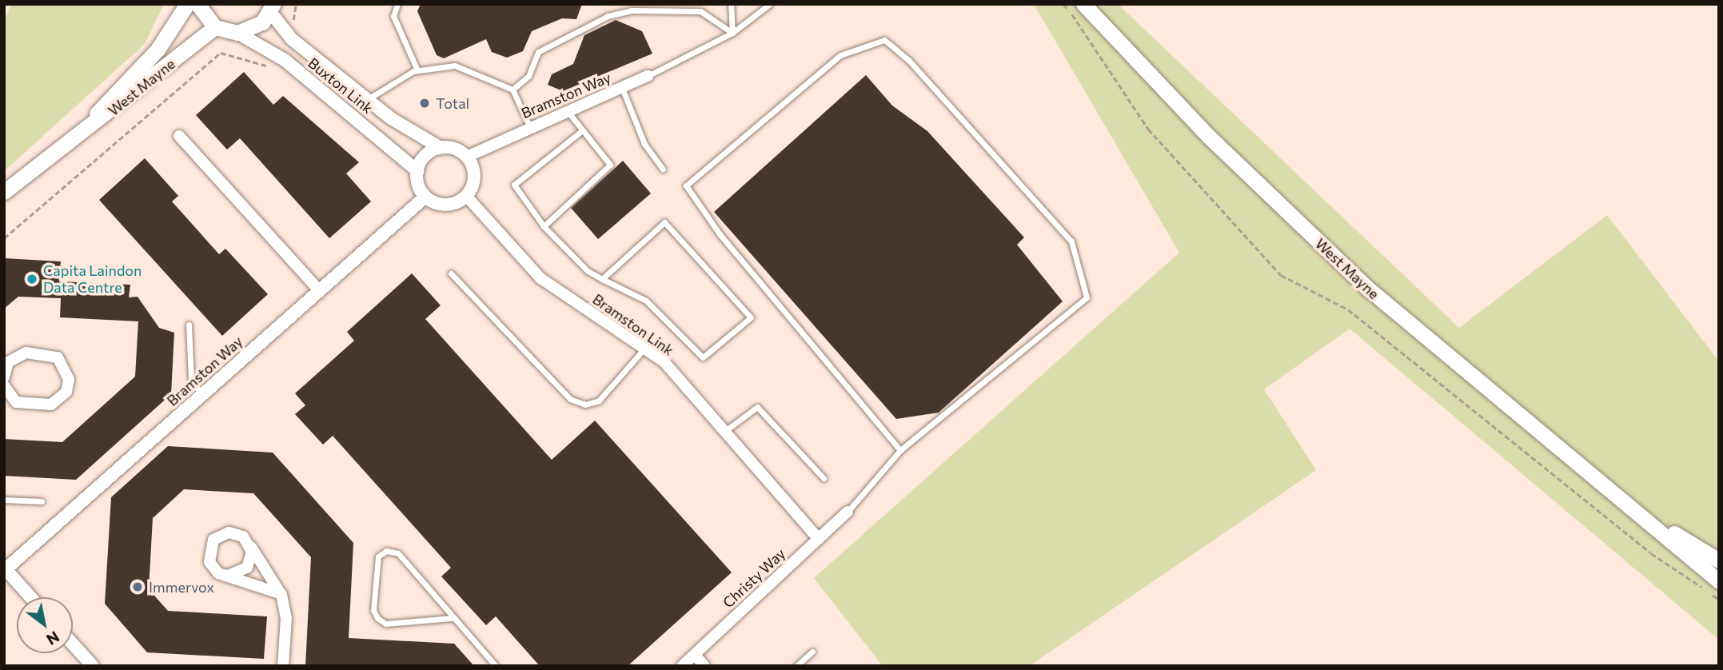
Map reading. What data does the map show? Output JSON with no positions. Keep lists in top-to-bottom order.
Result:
{
  "streets": {
    "main road": ["West Mayne"],
    "street": [
      "Buxton Link",
      "Bramston Way",
      "Bramston Link",
      "Christy Way"
    ]
  },
  "crossings": [
    ["Buxton Link", "Bramston Way"],
    ["Buxton Link", "Bramston Link"],
    ["Bramston Way", "Bramston Link"],
    ["Bramston Link", "Christy Way"]
  ],
  "places": ["Total", "Capita Laindon Data Centre", "Immervox"],
  "north": "bottom right"
}
